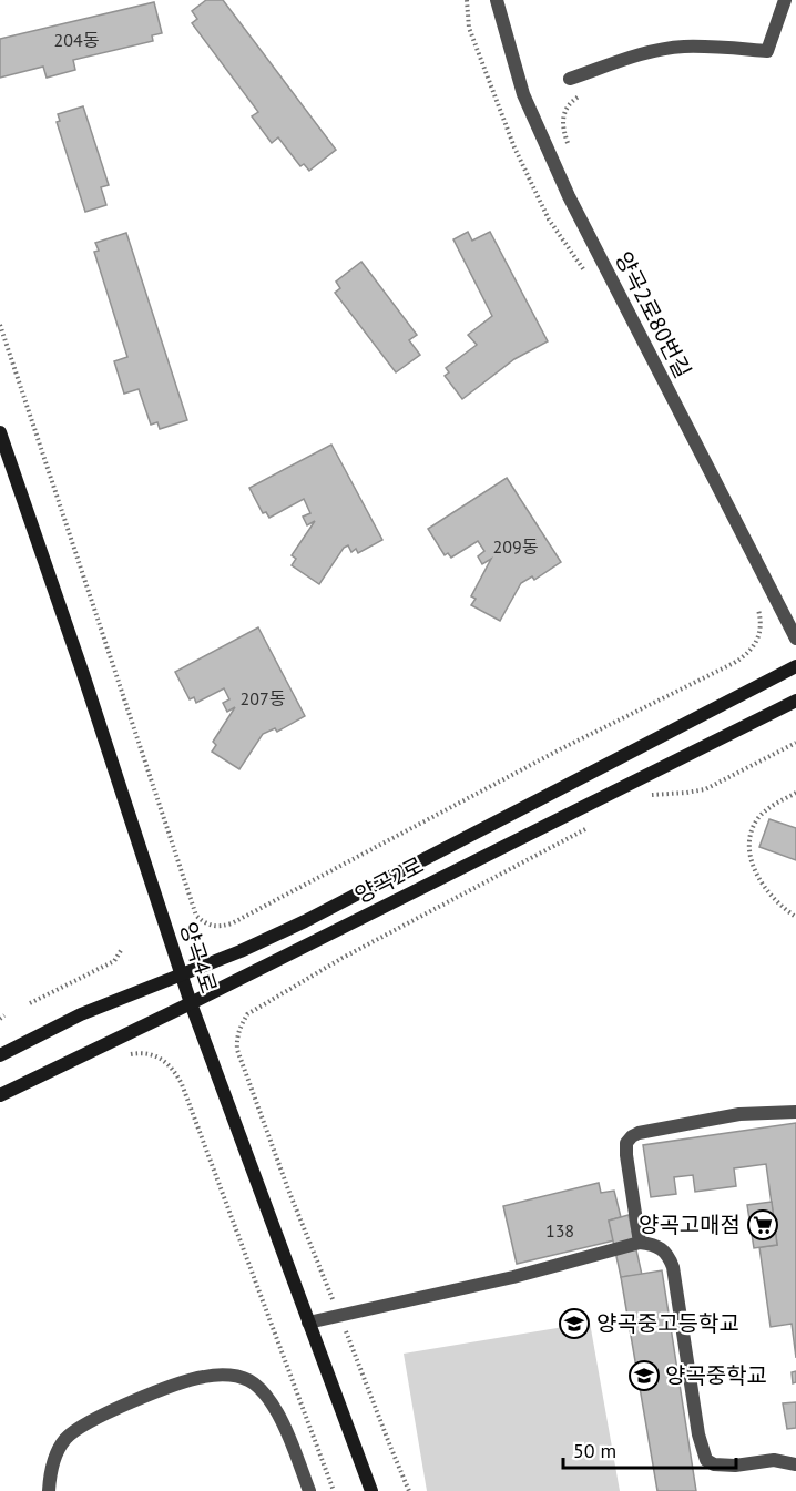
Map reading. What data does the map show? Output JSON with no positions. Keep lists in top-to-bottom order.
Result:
{
  "streets": {
    "street": ["양곡2로80번길", "양곡2로", "양곡4로"]
  },
  "crossings": [
    ["양곡2로", "양곡4로"]
  ],
  "places": {
    "supermarket": ["양곡고매점"],
    "school or university": ["양곡중고등학교", "양곡중학교"]
  },
  "house_numbers": [
    "204동",
    "209동",
    "207동",
    "138"
  ],
  "scale_bar": "50 m"
}
